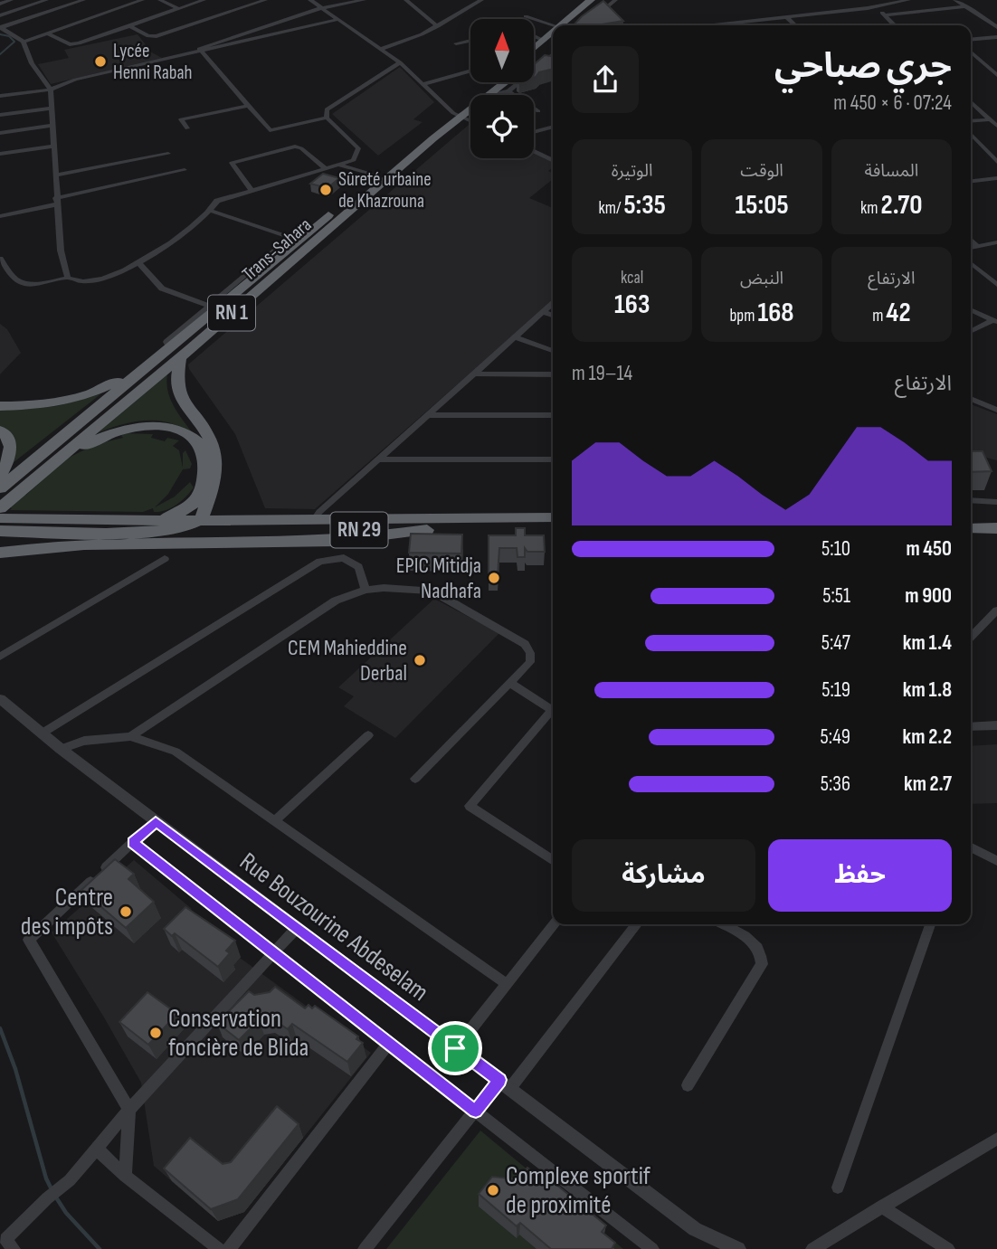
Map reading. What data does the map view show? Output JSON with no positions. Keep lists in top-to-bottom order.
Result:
{
  "streets": {
    "highway": ["Trans-Sahara", "RN 1", "RN 29"],
    "street": ["Rue Bouzourine Abdeselam"]
  },
  "crossings": [
    ["Trans-Sahara", "RN 1"]
  ],
  "places": [
    "Lycée Henni Rabah",
    "Sûreté urbaine de Khazrouna",
    "EPIC Mitidja Nadhafa",
    "CEM Mahieddine Derbal",
    "Centre des impôts",
    "Conservation foncière de Blida",
    "Complexe sportif de proximité"
  ],
  "north": "top",
  "page": {
    "heading": ["جري صباحي", "07:24 · 6 × 450 m"],
    "stats": [
      ["المسافة", "2.70 km"],
      ["الوقت", "15:05"],
      ["الوتيرة", "5:35 /km"],
      ["الارتفاع", "42 m"],
      ["النبض", "168 bpm"],
      ["kcal", "163"]
    ],
    "chart": ["الارتفاع", "14–19 m"],
    "list": [
      {
        "name": "450 m",
        "note": "5:10"
      },
      {
        "name": "900 m",
        "note": "5:51"
      },
      {
        "name": "1.4 km",
        "note": "5:47"
      },
      {
        "name": "1.8 km",
        "note": "5:19"
      },
      {
        "name": "2.2 km",
        "note": "5:49"
      },
      {
        "name": "2.7 km",
        "note": "5:36"
      }
    ],
    "buttons": ["حفظ", "مشاركة"]
  }
}
